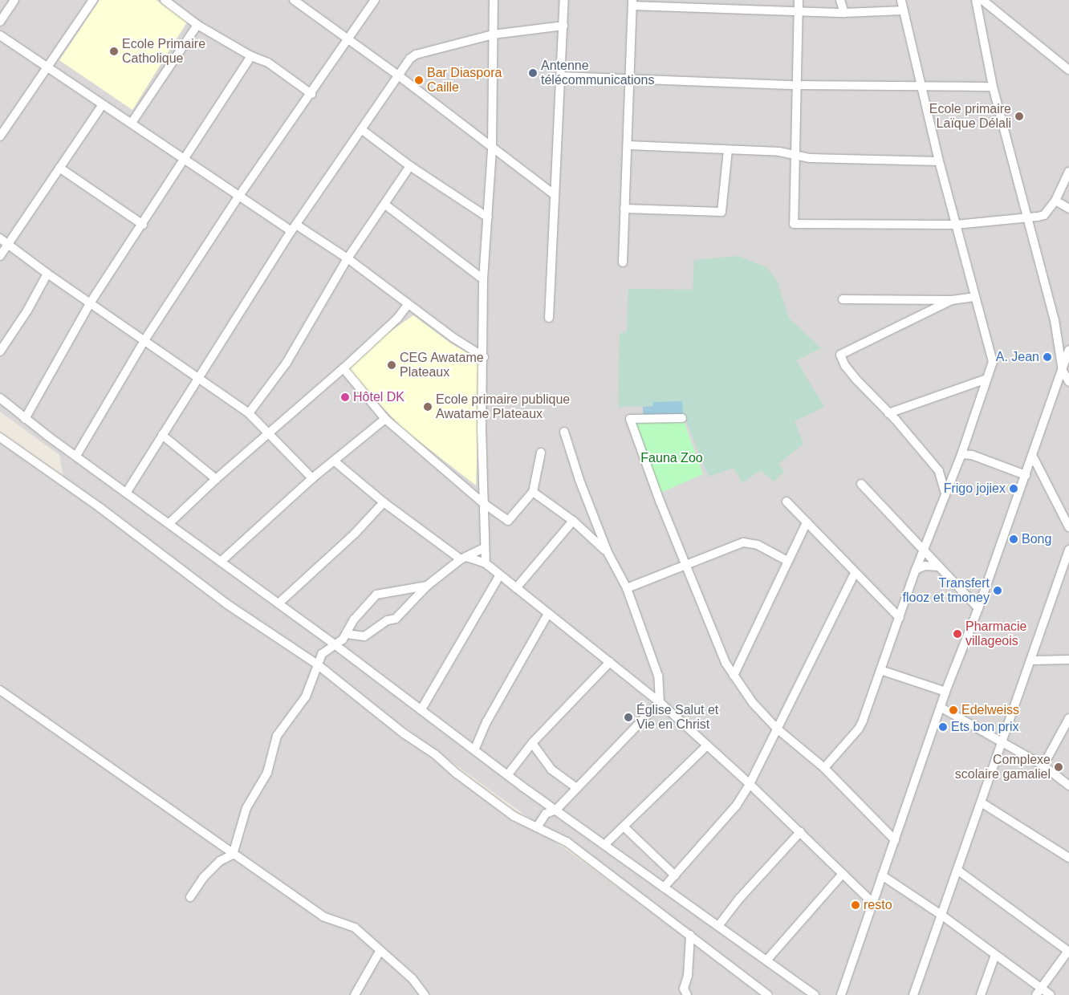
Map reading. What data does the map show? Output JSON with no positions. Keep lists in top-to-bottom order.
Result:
{
  "parks": ["Fauna Zoo"],
  "places": [
    "Ecole Primaire Catholique",
    "Antenne télécommunications",
    "Bar Diaspora Caille",
    "Ecole primaire Laïque Délali",
    "A. Jean",
    "CEG Awatame Plateaux",
    "Hôtel DK",
    "Ecole primaire publique Awatame Plateaux",
    "Frigo jojiex",
    "Bong",
    "Transfert flooz et tmoney",
    "Pharmacie villageois",
    "Edelweiss",
    "Église Salut et Vie en Christ",
    "Ets bon prix",
    "Complexe scolaire gamaliel",
    "resto"
  ]
}
